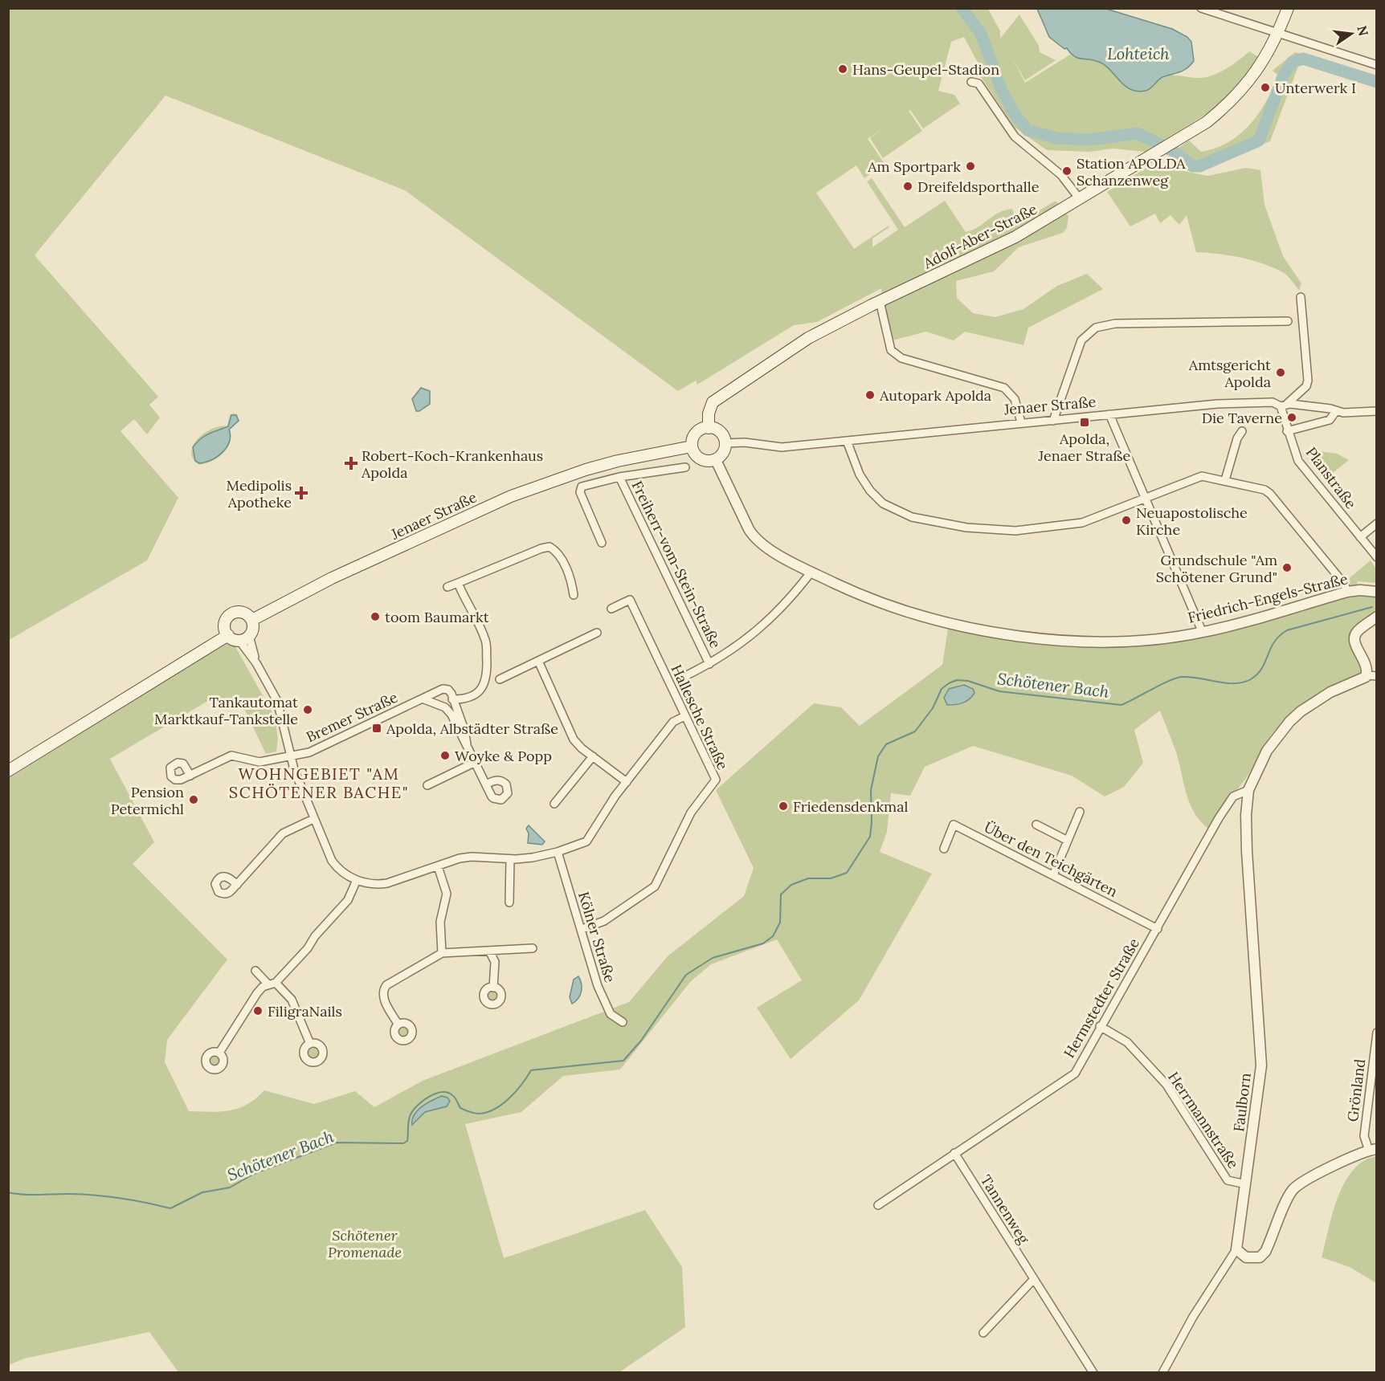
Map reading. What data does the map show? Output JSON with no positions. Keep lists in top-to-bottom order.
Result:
{
  "streets": {
    "main road": ["Adolf-Aber-Straße", "Jenaer Straße"],
    "street": [
      "Planstraße",
      "Freiherr-vom-Stein-Straße",
      "Friedrich-Engels-Straße",
      "Bremer Straße",
      "Hallesche Straße",
      "Über den Teichgärten",
      "Kölner Straße",
      "Hermstedter Straße",
      "Grönland",
      "Faulborn",
      "Herrmannstraße",
      "Tannenweg"
    ]
  },
  "crossings": [
    ["Adolf-Aber-Straße", "Jenaer Straße"],
    ["Adolf-Aber-Straße", "Friedrich-Engels-Straße"],
    ["Jenaer Straße", "Planstraße"],
    ["Jenaer Straße", "Friedrich-Engels-Straße"],
    ["Freiherr-vom-Stein-Straße", "Friedrich-Engels-Straße"],
    ["Hallesche Straße", "Kölner Straße"],
    ["Über den Teichgärten", "Hermstedter Straße"],
    ["Hermstedter Straße", "Faulborn"],
    ["Hermstedter Straße", "Herrmannstraße"],
    ["Hermstedter Straße", "Tannenweg"],
    ["Faulborn", "Herrmannstraße"]
  ],
  "districts": ["WOHNGEBIET \"AM SCHÖTENER BACHE\""],
  "water": ["Lohteich", "Schötener Bach"],
  "parks": ["Schötener Promenade"],
  "places": {
    "other": [
      "Hans-Geupel-Stadion",
      "Unterwerk I",
      "Am Sportpark",
      "Station APOLDA Schanzenweg",
      "Dreifeldsporthalle",
      "Amtsgericht Apolda",
      "Autopark Apolda",
      "Die Taverne",
      "Neuapostolische Kirche",
      "Grundschule \"Am Schötener Grund\"",
      "toom Baumarkt",
      "Tankautomat Marktkauf-Tankstelle",
      "Woyke & Popp",
      "Pension Petermichl",
      "Friedensdenkmal",
      "FiligraNails"
    ],
    "transit": ["Apolda, Jenaer Straße", "Apolda, Albstädter Straße"],
    "health": ["Robert-Koch-Krankenhaus Apolda", "Medipolis Apotheke"]
  },
  "north": "right"
}
